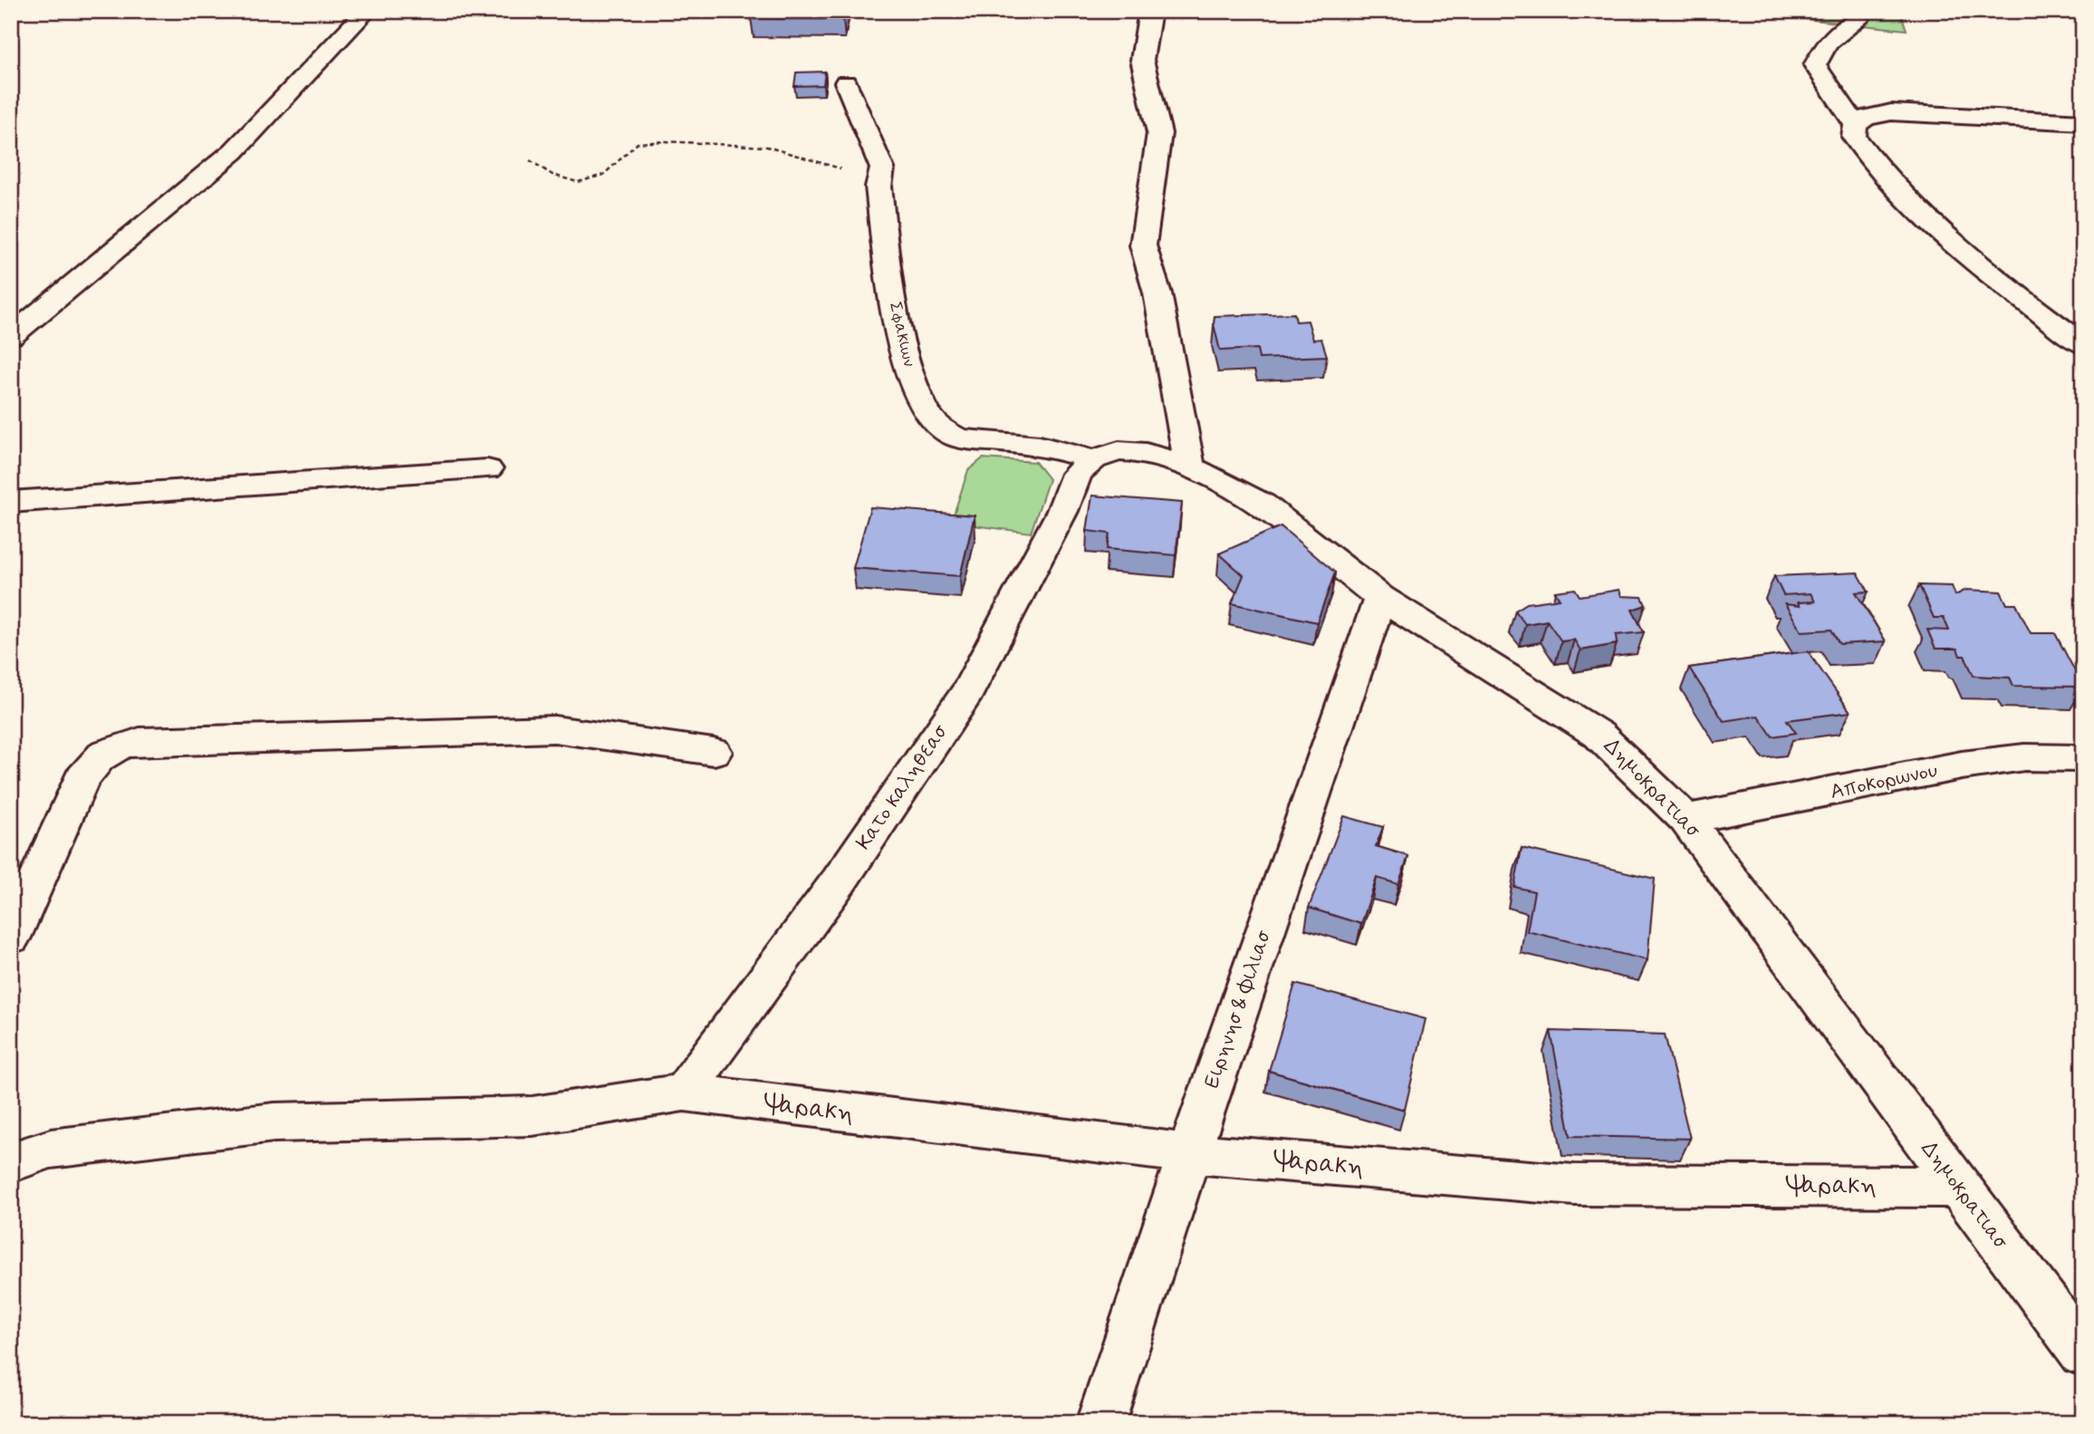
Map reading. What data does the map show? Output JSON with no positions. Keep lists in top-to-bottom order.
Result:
{
  "streets": {
    "street": [
      "Σφακιων",
      "Αποκορωνου",
      "Κατο καληθεασ",
      "Δημοκρατιασ",
      "Ειρηνησ & Φιλιασ",
      "Ψαρακη"
    ]
  },
  "crossings": [
    ["Σφακιων", "Κατο καληθεασ"],
    ["Σφακιων", "Δημοκρατιασ"],
    ["Αποκορωνου", "Δημοκρατιασ"],
    ["Κατο καληθεασ", "Δημοκρατιασ"],
    ["Κατο καληθεασ", "Ψαρακη"],
    ["Δημοκρατιασ", "Ειρηνησ & Φιλιασ"],
    ["Δημοκρατιασ", "Ψαρακη"],
    ["Ειρηνησ & Φιλιασ", "Ψαρακη"]
  ]
}
